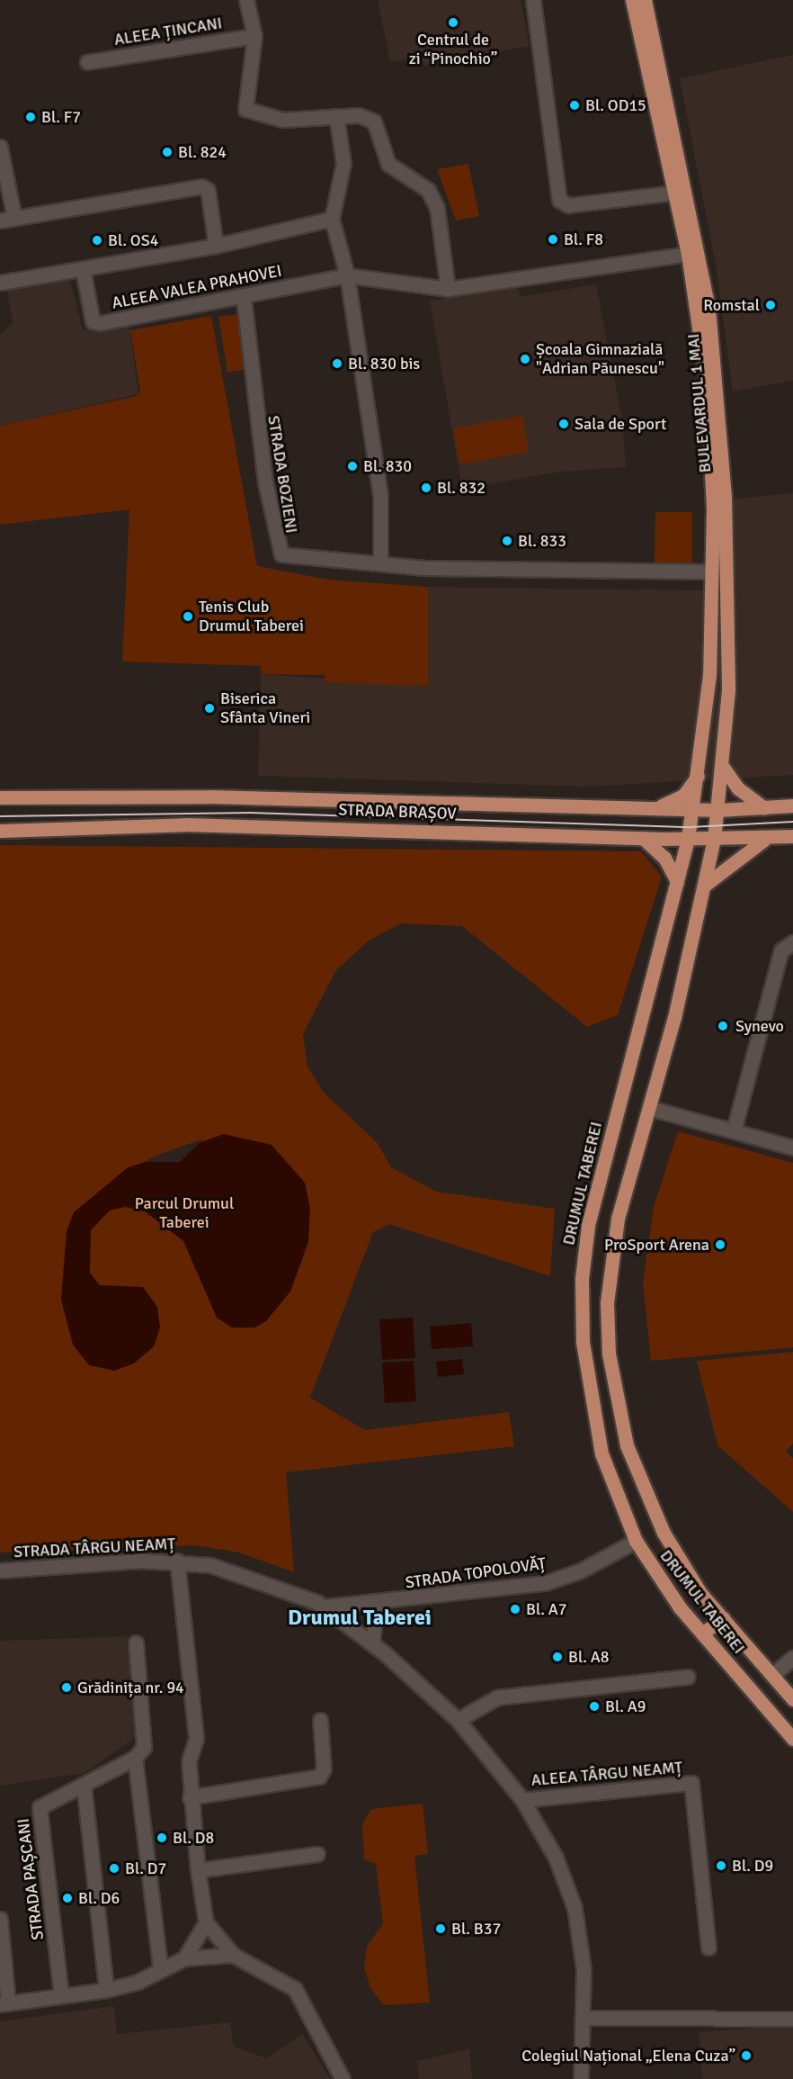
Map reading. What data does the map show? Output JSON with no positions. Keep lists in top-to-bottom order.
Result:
{
  "streets": {
    "main road": ["BULEVARDUL 1 MAI", "STRADA BRAȘOV", "DRUMUL TABEREI"],
    "street": [
      "ALEEA ȚINCANI",
      "ALEEA VALEA PRAHOVEI",
      "STRADA BOZIENI",
      "STRADA TÂRGU NEAMȚ",
      "STRADA TOPOLOVĂȚ",
      "ALEEA TÂRGU NEAMȚ",
      "STRADA PAȘCANI"
    ]
  },
  "crossings": [
    ["ALEEA VALEA PRAHOVEI", "BULEVARDUL 1 MAI"],
    ["ALEEA VALEA PRAHOVEI", "STRADA BOZIENI"],
    ["BULEVARDUL 1 MAI", "STRADA BOZIENI"],
    ["BULEVARDUL 1 MAI", "STRADA BRAȘOV"],
    ["BULEVARDUL 1 MAI", "DRUMUL TABEREI"],
    ["STRADA BRAȘOV", "DRUMUL TABEREI"],
    ["DRUMUL TABEREI", "STRADA TOPOLOVĂȚ"],
    ["STRADA TÂRGU NEAMȚ", "STRADA TOPOLOVĂȚ"],
    ["STRADA TÂRGU NEAMȚ", "ALEEA TÂRGU NEAMȚ"]
  ],
  "districts": ["Drumul Taberei"],
  "parks": ["Parcul Drumul Taberei"],
  "places": [
    "Centrul de zi “Pinochio”",
    "Bl. OD15",
    "Bl. F7",
    "Bl. 824",
    "Bl. F8",
    "Bl. OS4",
    "Romstal",
    "Școala Gimnazială \"Adrian Păunescu\"",
    "Bl. 830 bis",
    "Sala de Sport",
    "Bl. 830",
    "Bl. 832",
    "Bl. 833",
    "Tenis Club Drumul Taberei",
    "Biserica Sfânta Vineri",
    "Synevo",
    "ProSport Arena",
    "Bl. A7",
    "Bl. A8",
    "Grădinița nr. 94",
    "Bl. A9",
    "Bl. D8",
    "Bl. D9",
    "Bl. D7",
    "Bl. D6",
    "Bl. B37",
    "Colegiul Național „Elena Cuza”"
  ]
}
